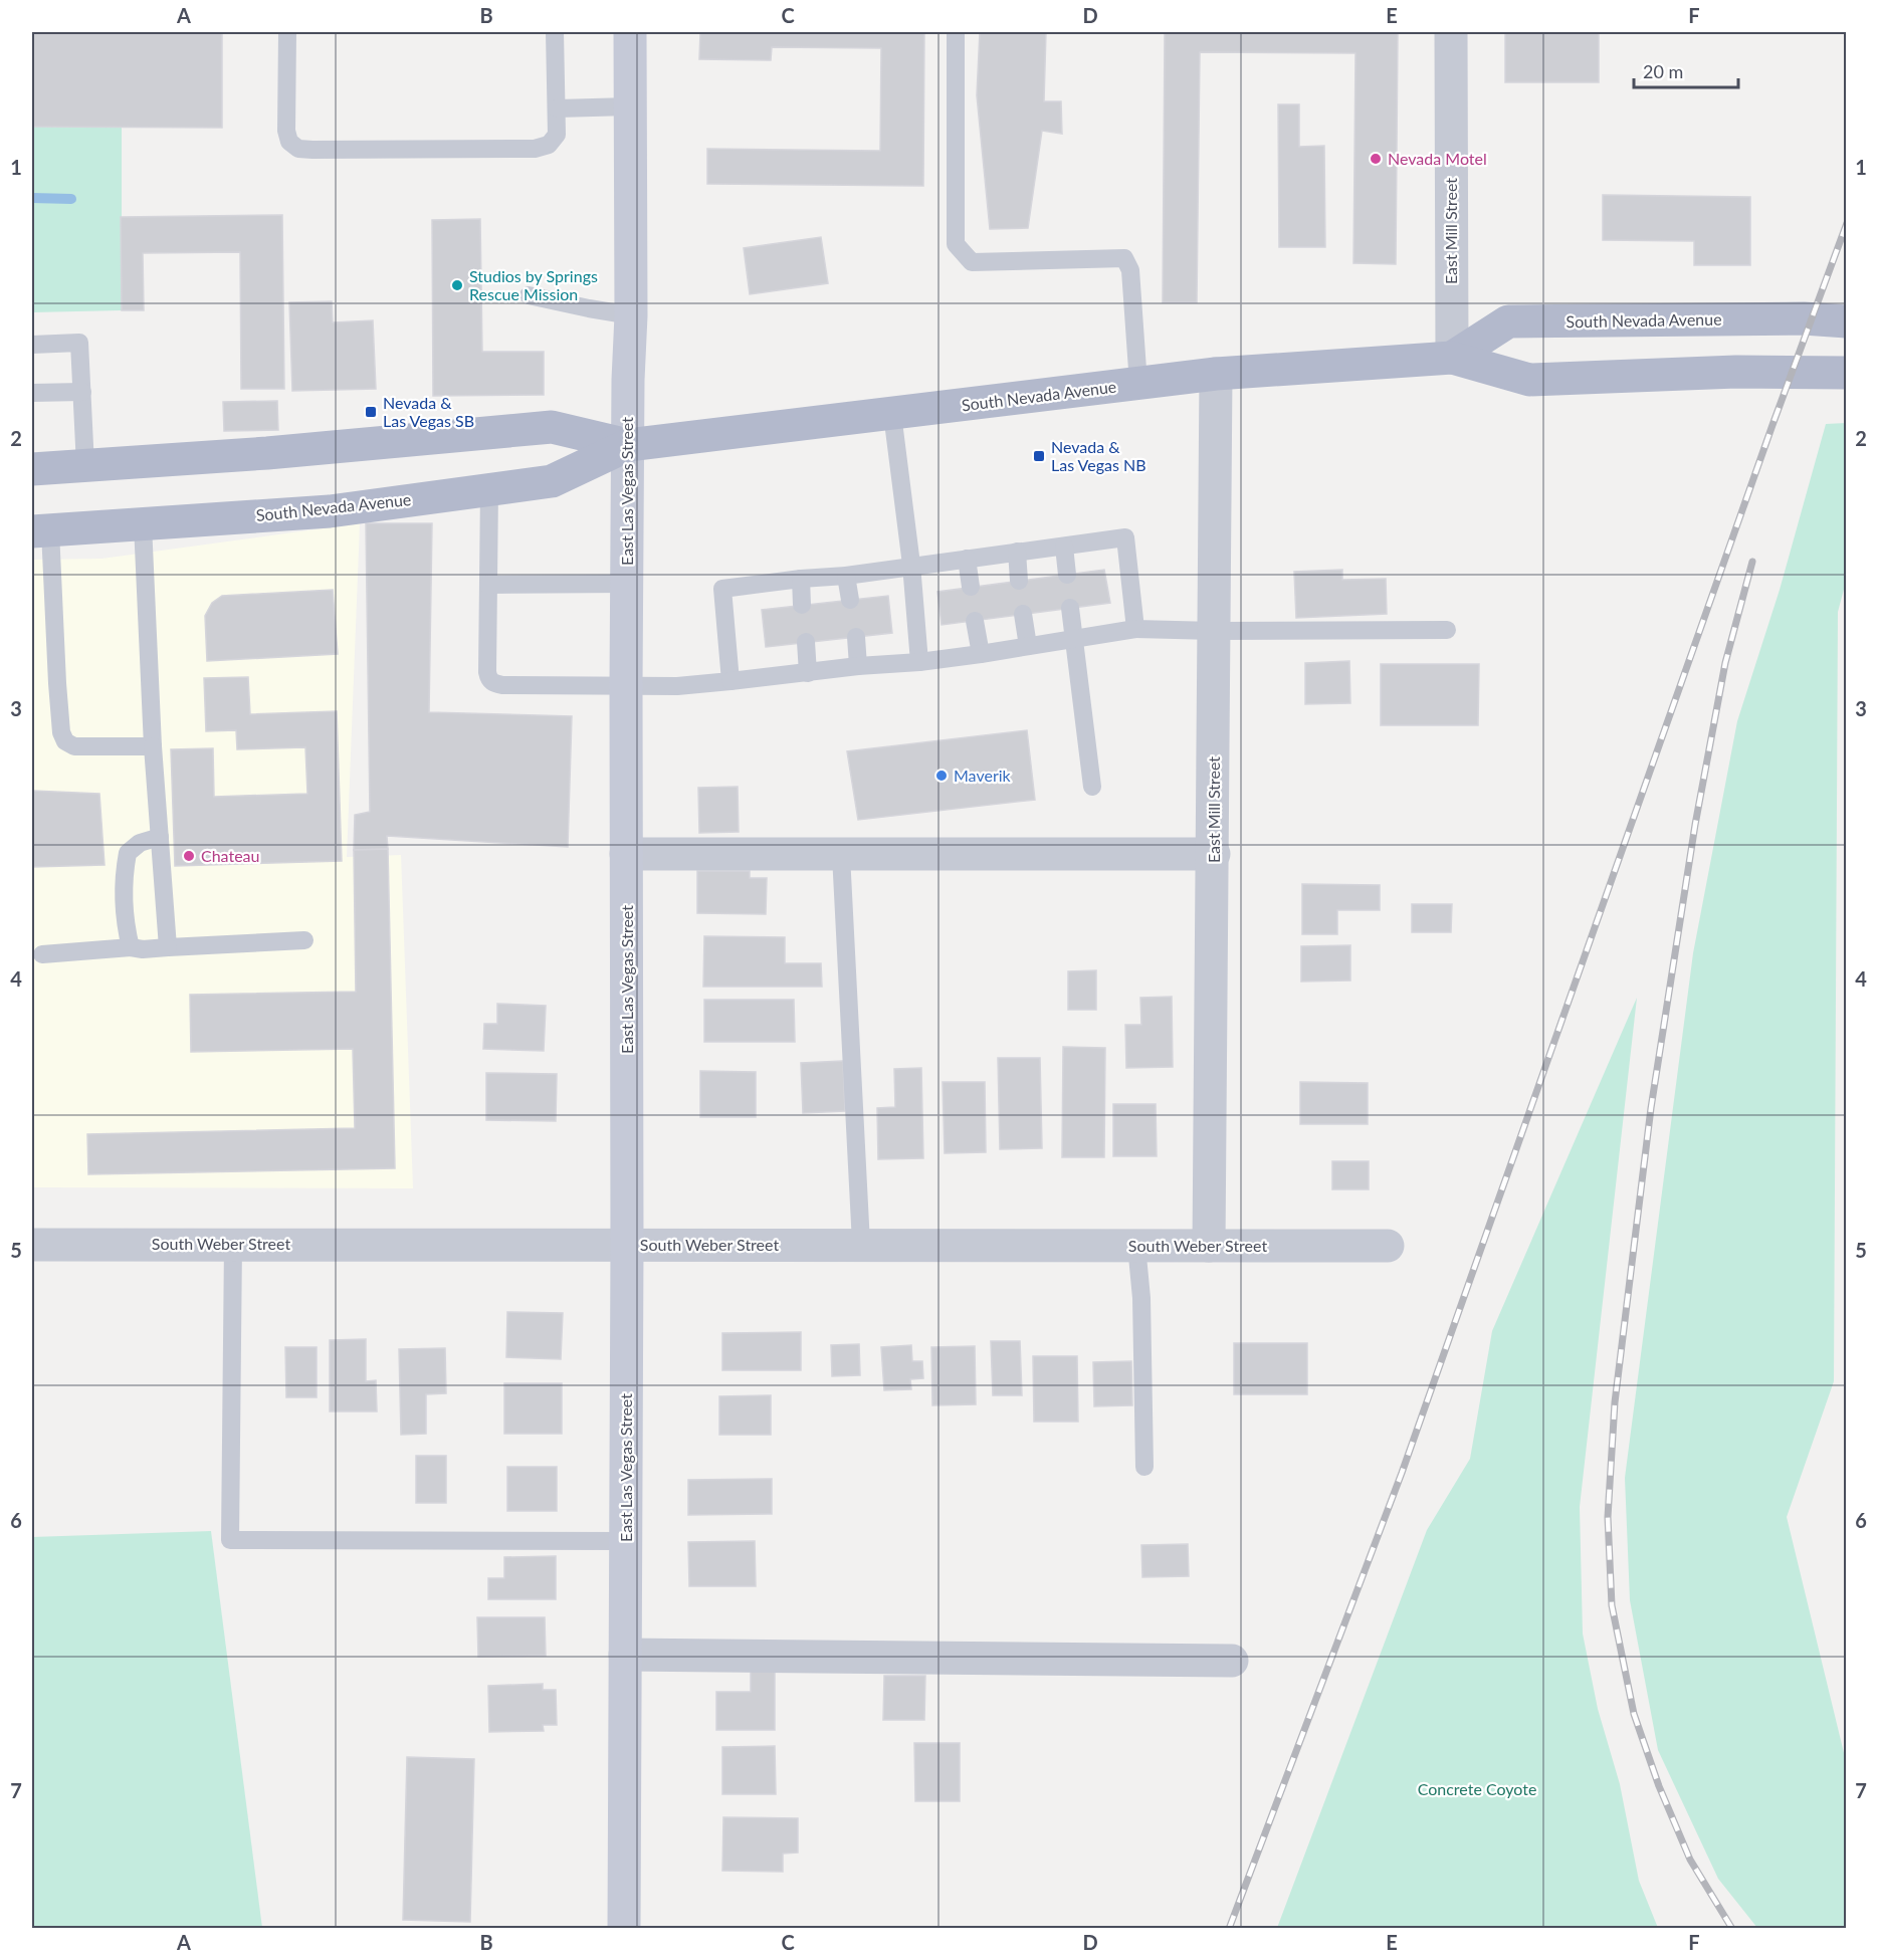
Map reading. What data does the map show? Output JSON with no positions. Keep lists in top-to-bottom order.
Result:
{
  "streets": {
    "main road": ["South Nevada Avenue"],
    "street": ["East Mill Street", "East Las Vegas Street", "South Weber Street"]
  },
  "crossings": [
    ["East Mill Street", "South Nevada Avenue"],
    ["East Mill Street", "South Weber Street"],
    ["South Nevada Avenue", "East Las Vegas Street"],
    ["East Las Vegas Street", "South Weber Street"]
  ],
  "parks": ["Concrete Coyote"],
  "places": {
    "other": [
      "Nevada Motel",
      "Studios by Springs Rescue Mission",
      "Maverik",
      "Chateau"
    ],
    "transit": ["Nevada & Las Vegas SB", "Nevada & Las Vegas NB"]
  },
  "scale_bar": "20 m",
  "grid": {
    "columns": [
      "A",
      "B",
      "C",
      "D",
      "E",
      "F"
    ],
    "rows": [
      "1",
      "2",
      "3",
      "4",
      "5",
      "6",
      "7"
    ]
  }
}
